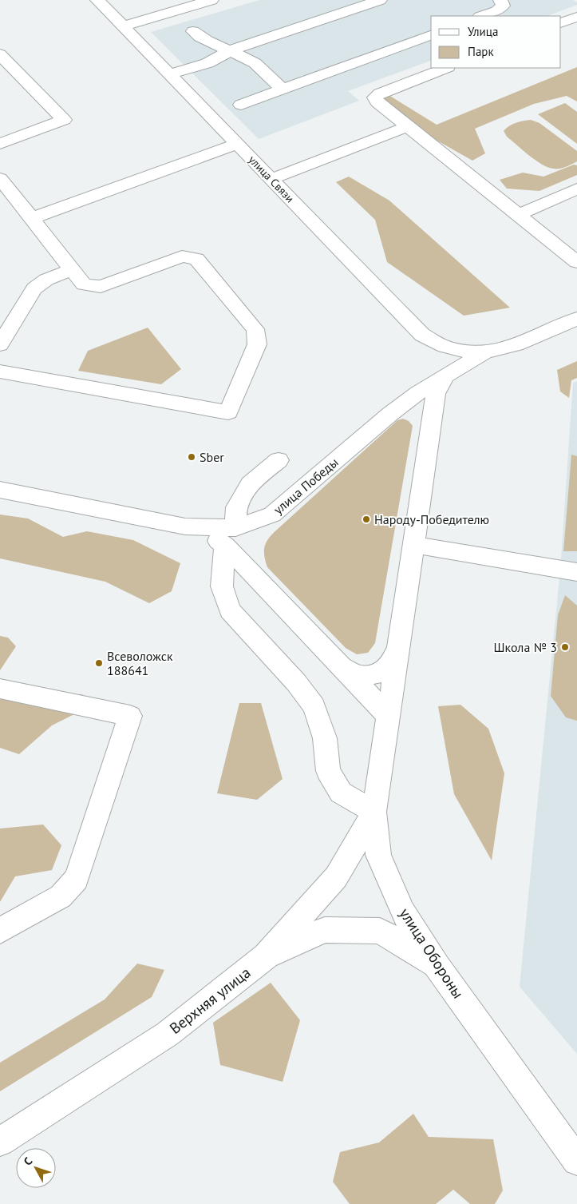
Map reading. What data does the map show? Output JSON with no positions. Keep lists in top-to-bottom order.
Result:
{
  "streets": {
    "street": [
      "улица Связи",
      "улица Победы",
      "улица Обороны",
      "Верхняя улица"
    ]
  },
  "crossings": [
    ["улица Связи", "улица Победы"],
    ["улица Победы", "улица Обороны"],
    ["улица Обороны", "Верхняя улица"]
  ],
  "places": [
    "Sber",
    "Народу-Победителю",
    "Школа № 3",
    "Всеволожск 188641"
  ],
  "legend": ["Улица", "Парк"],
  "north": "top left"
}
